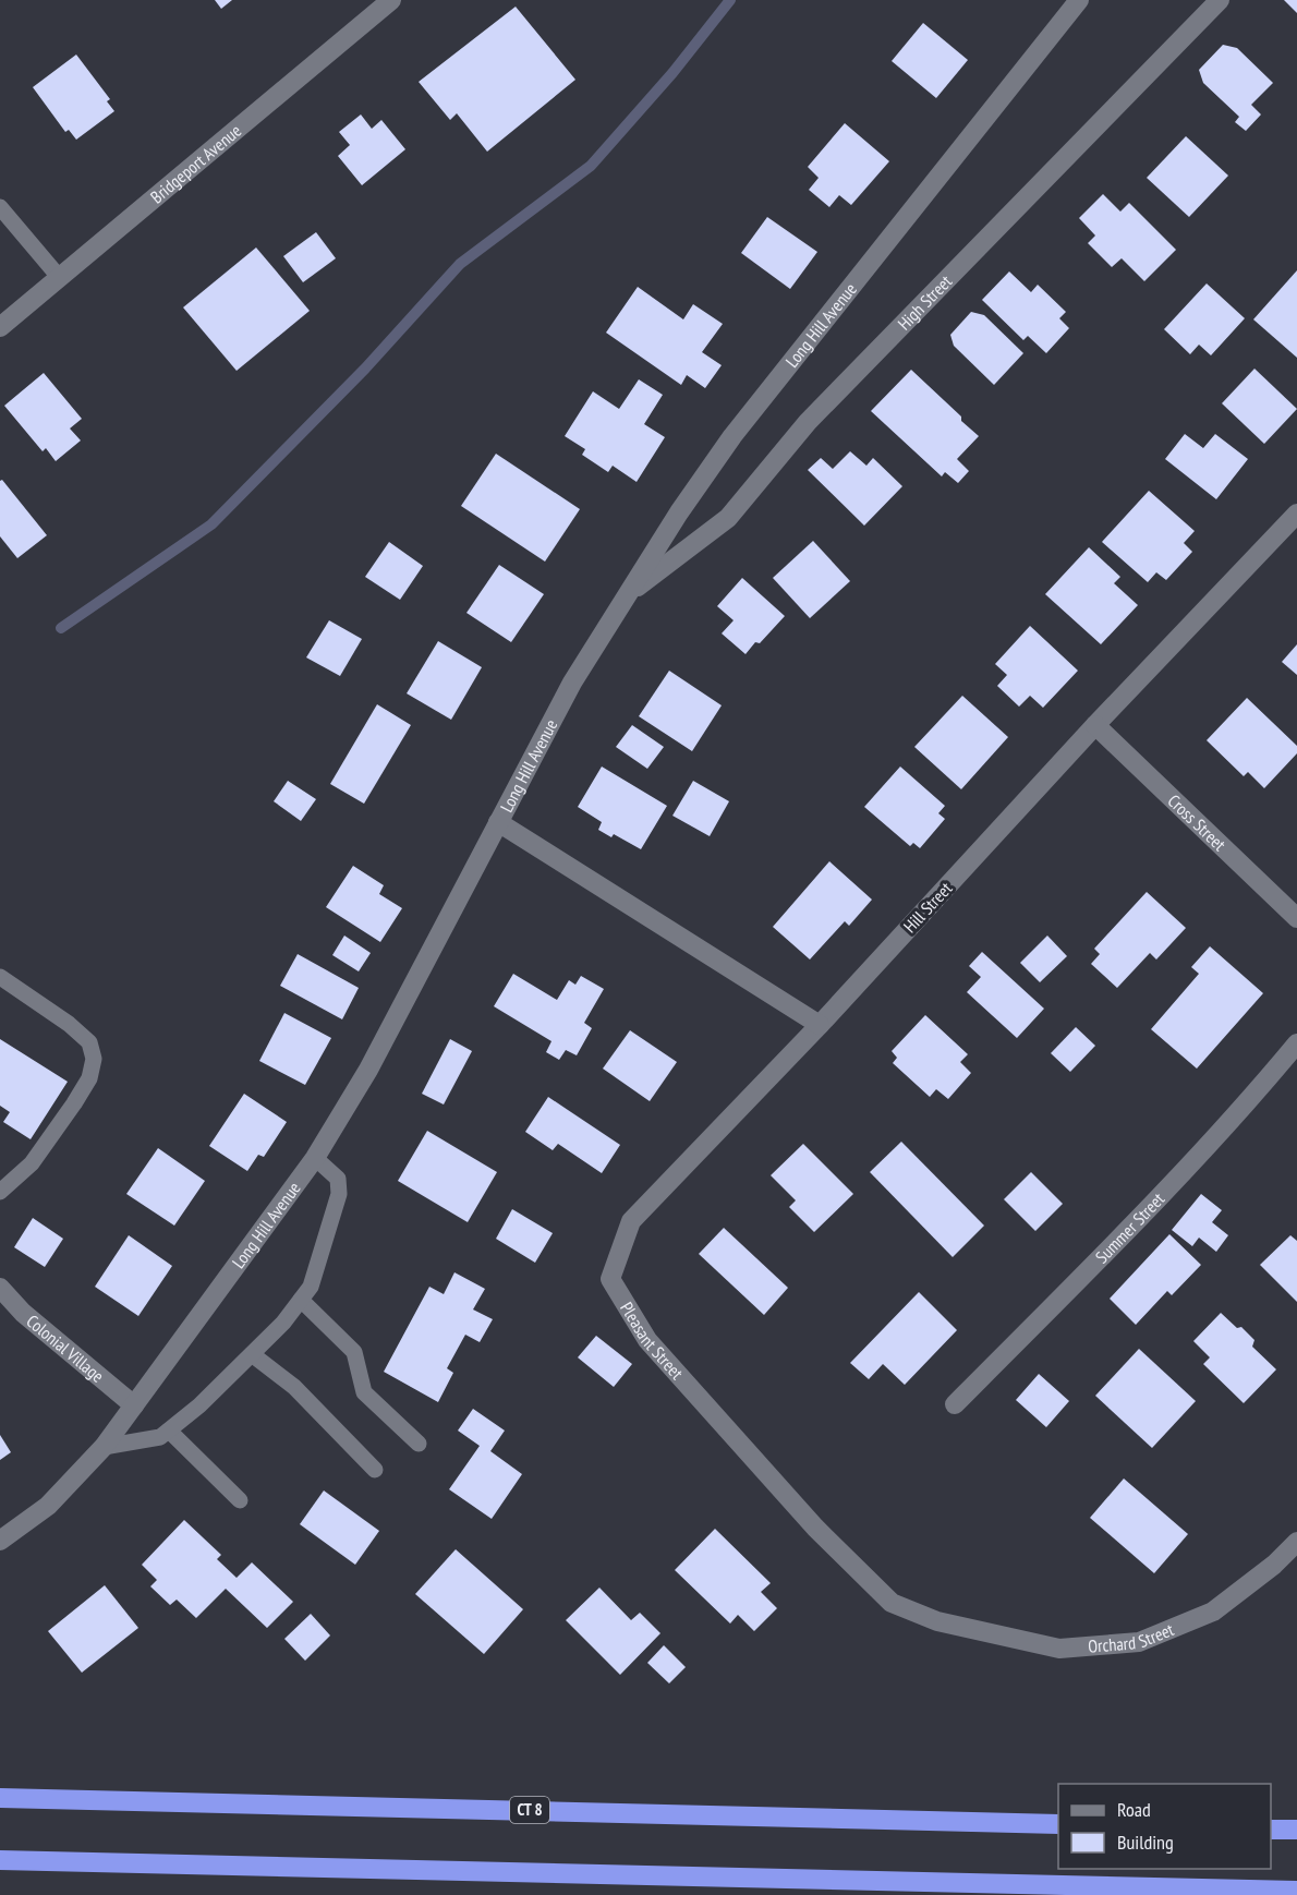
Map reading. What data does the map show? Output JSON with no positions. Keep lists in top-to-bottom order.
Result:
{
  "streets": {
    "highway": ["CT 8"],
    "street": [
      "Bridgeport Avenue",
      "High Street",
      "Long Hill Avenue",
      "Cross Street",
      "Hill Street",
      "Summer Street",
      "Pleasant Street",
      "Colonial Village",
      "Orchard Street"
    ]
  },
  "crossings": [
    ["High Street", "Long Hill Avenue"],
    ["Long Hill Avenue", "Colonial Village"],
    ["Cross Street", "Hill Street"],
    ["Hill Street", "Pleasant Street"],
    ["Pleasant Street", "Orchard Street"]
  ],
  "legend": ["Road", "Building"]
}
